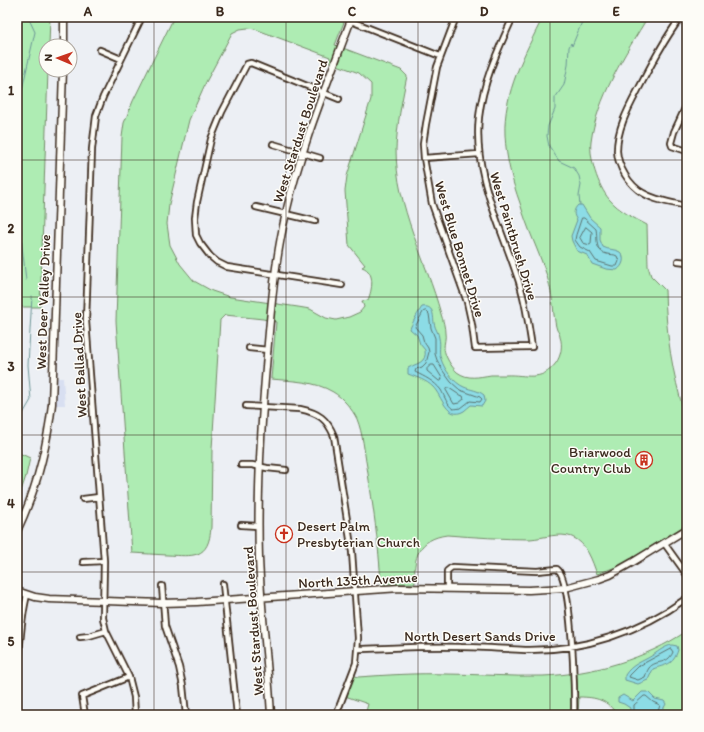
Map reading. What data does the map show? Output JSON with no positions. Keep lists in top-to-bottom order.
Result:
{
  "streets": {
    "street": [
      "West Stardust Boulevard",
      "West Paintbrush Drive",
      "West Blue Bonnet Drive",
      "West Deer Valley Drive",
      "West Ballad Drive",
      "North 135th Avenue",
      "North Desert Sands Drive"
    ]
  },
  "crossings": [
    ["West Stardust Boulevard", "North 135th Avenue"],
    ["West Paintbrush Drive", "West Blue Bonnet Drive"],
    ["West Ballad Drive", "North 135th Avenue"]
  ],
  "places": {
    "building": ["Briarwood Country Club"],
    "church": ["Desert Palm Presbyterian Church"]
  },
  "north": "left",
  "grid": {
    "columns": [
      "A",
      "B",
      "C",
      "D",
      "E"
    ],
    "rows": [
      "1",
      "2",
      "3",
      "4",
      "5"
    ]
  }
}
